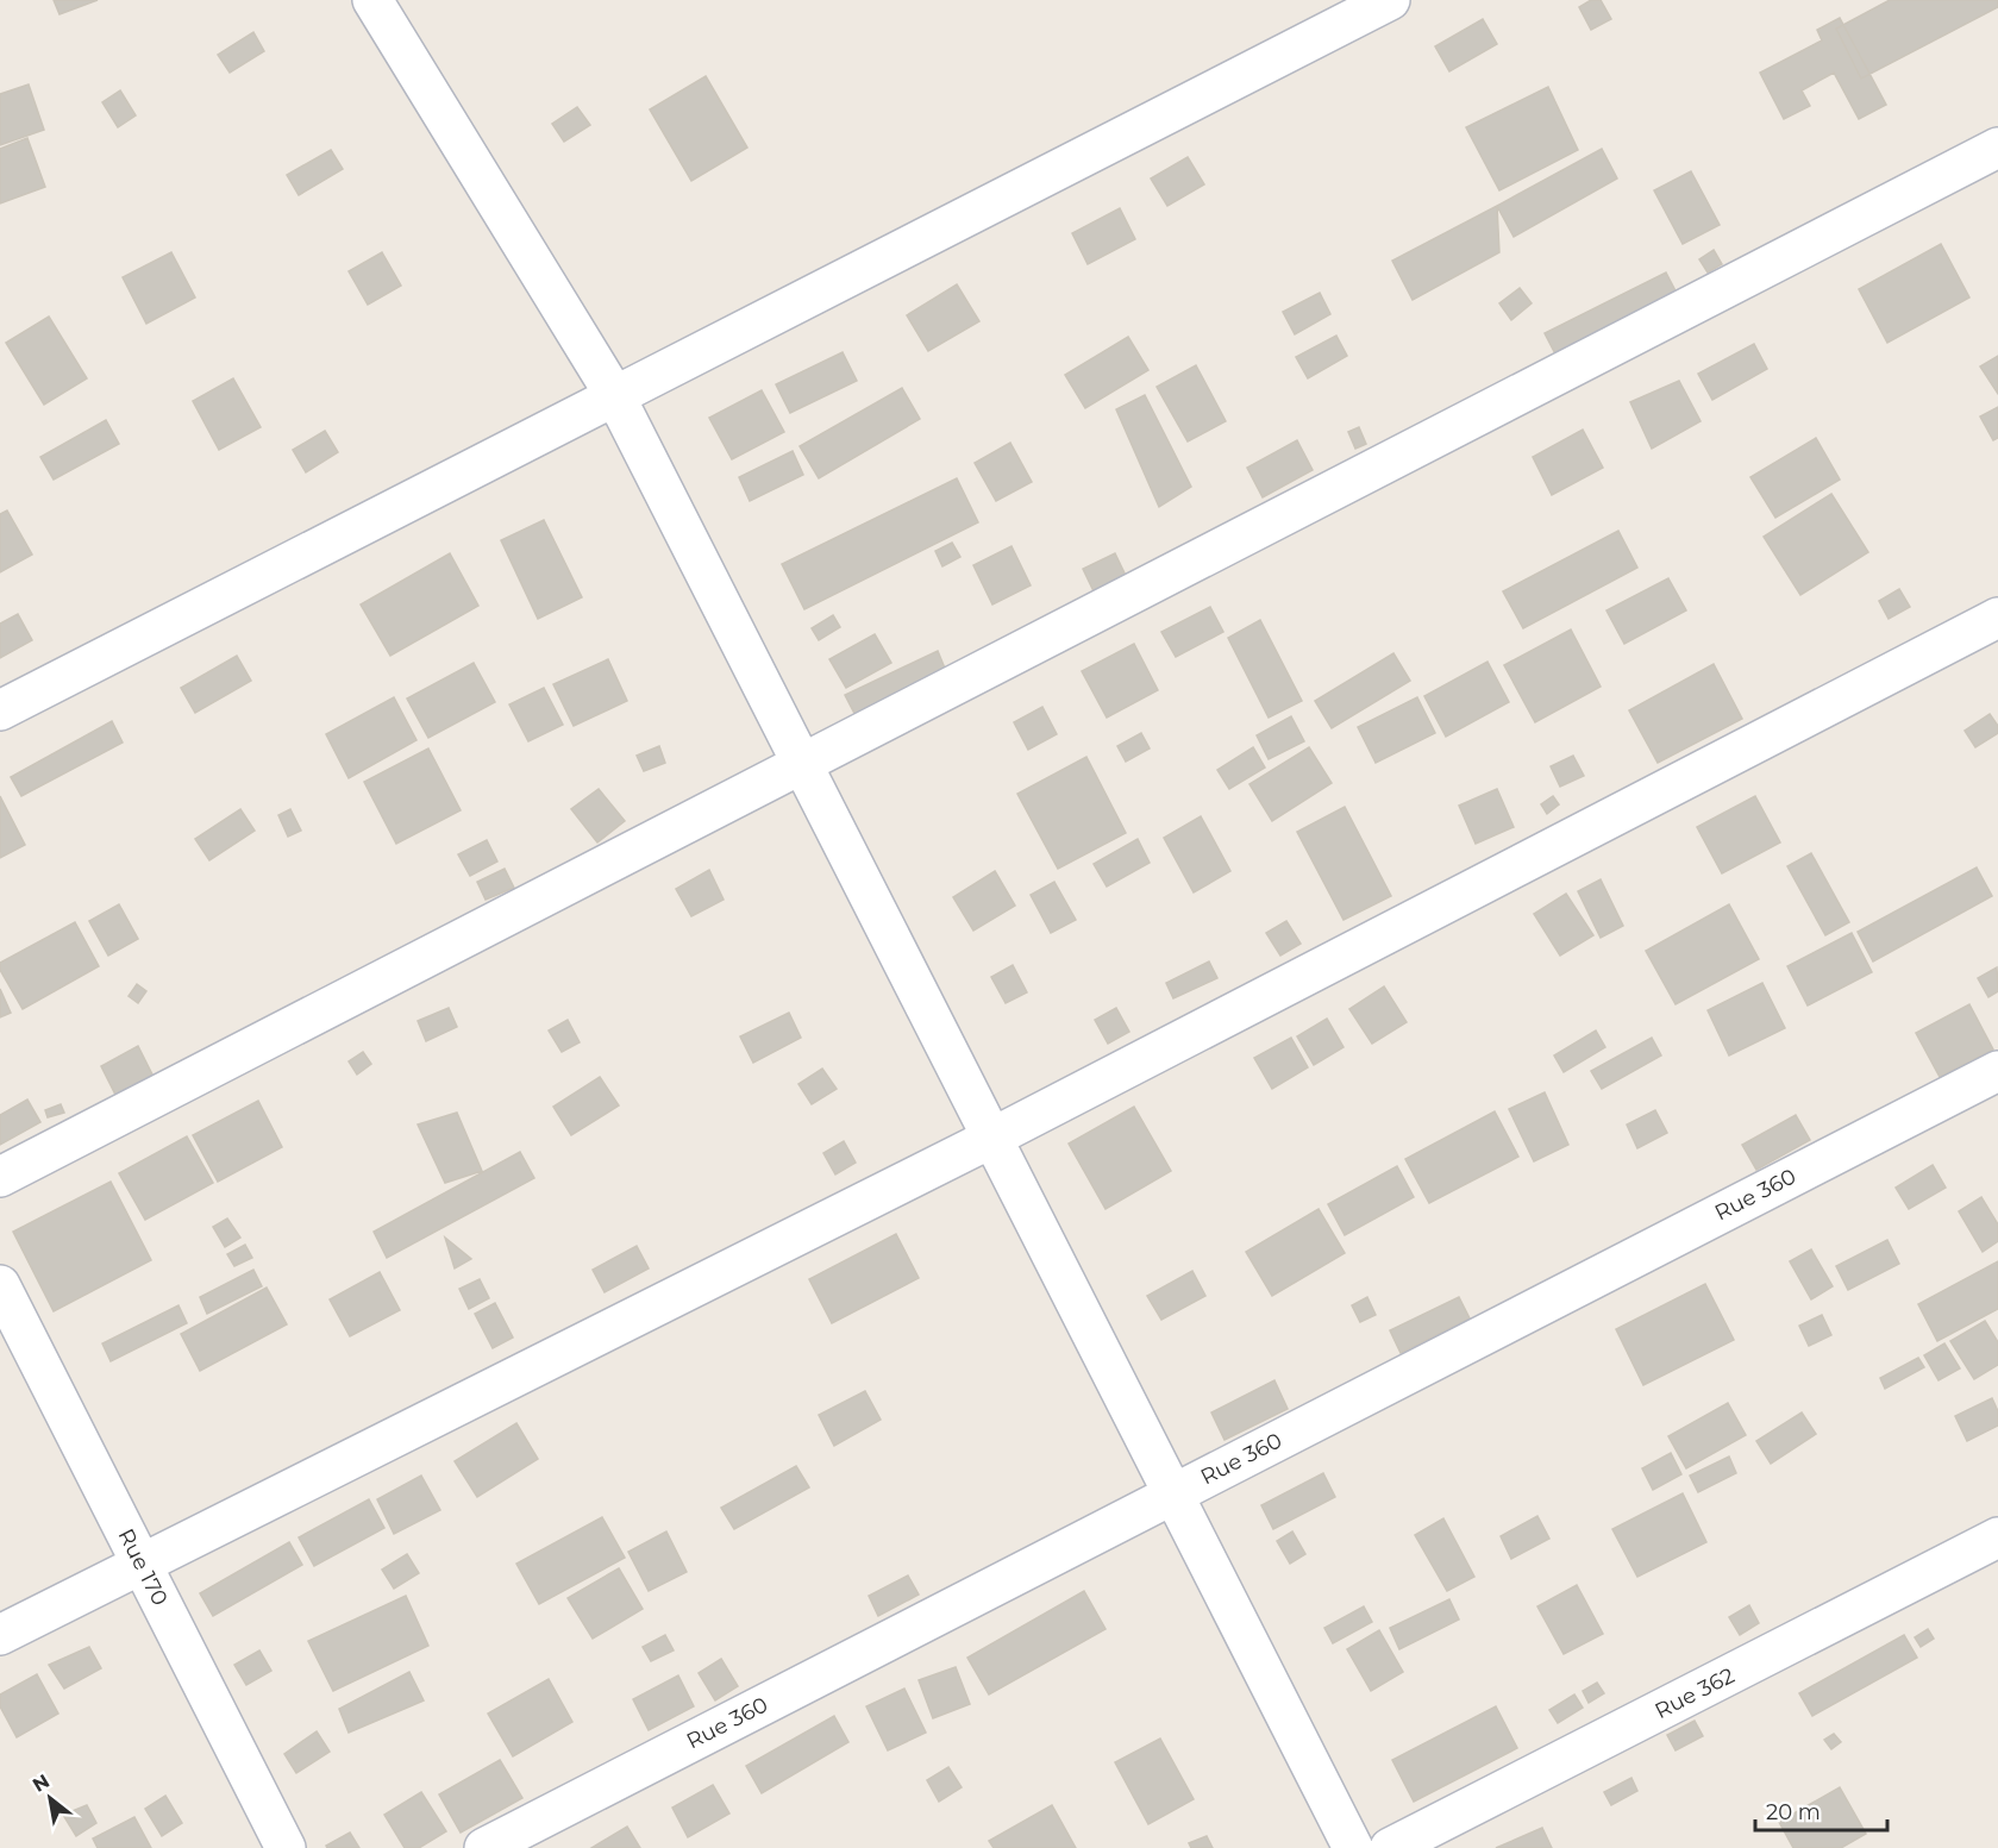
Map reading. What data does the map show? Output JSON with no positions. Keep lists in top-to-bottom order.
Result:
{
  "streets": {
    "street": ["Rue 360", "Rue 170", "Rue 362"]
  },
  "scale_bar": "20 m",
  "north": "top left"
}
